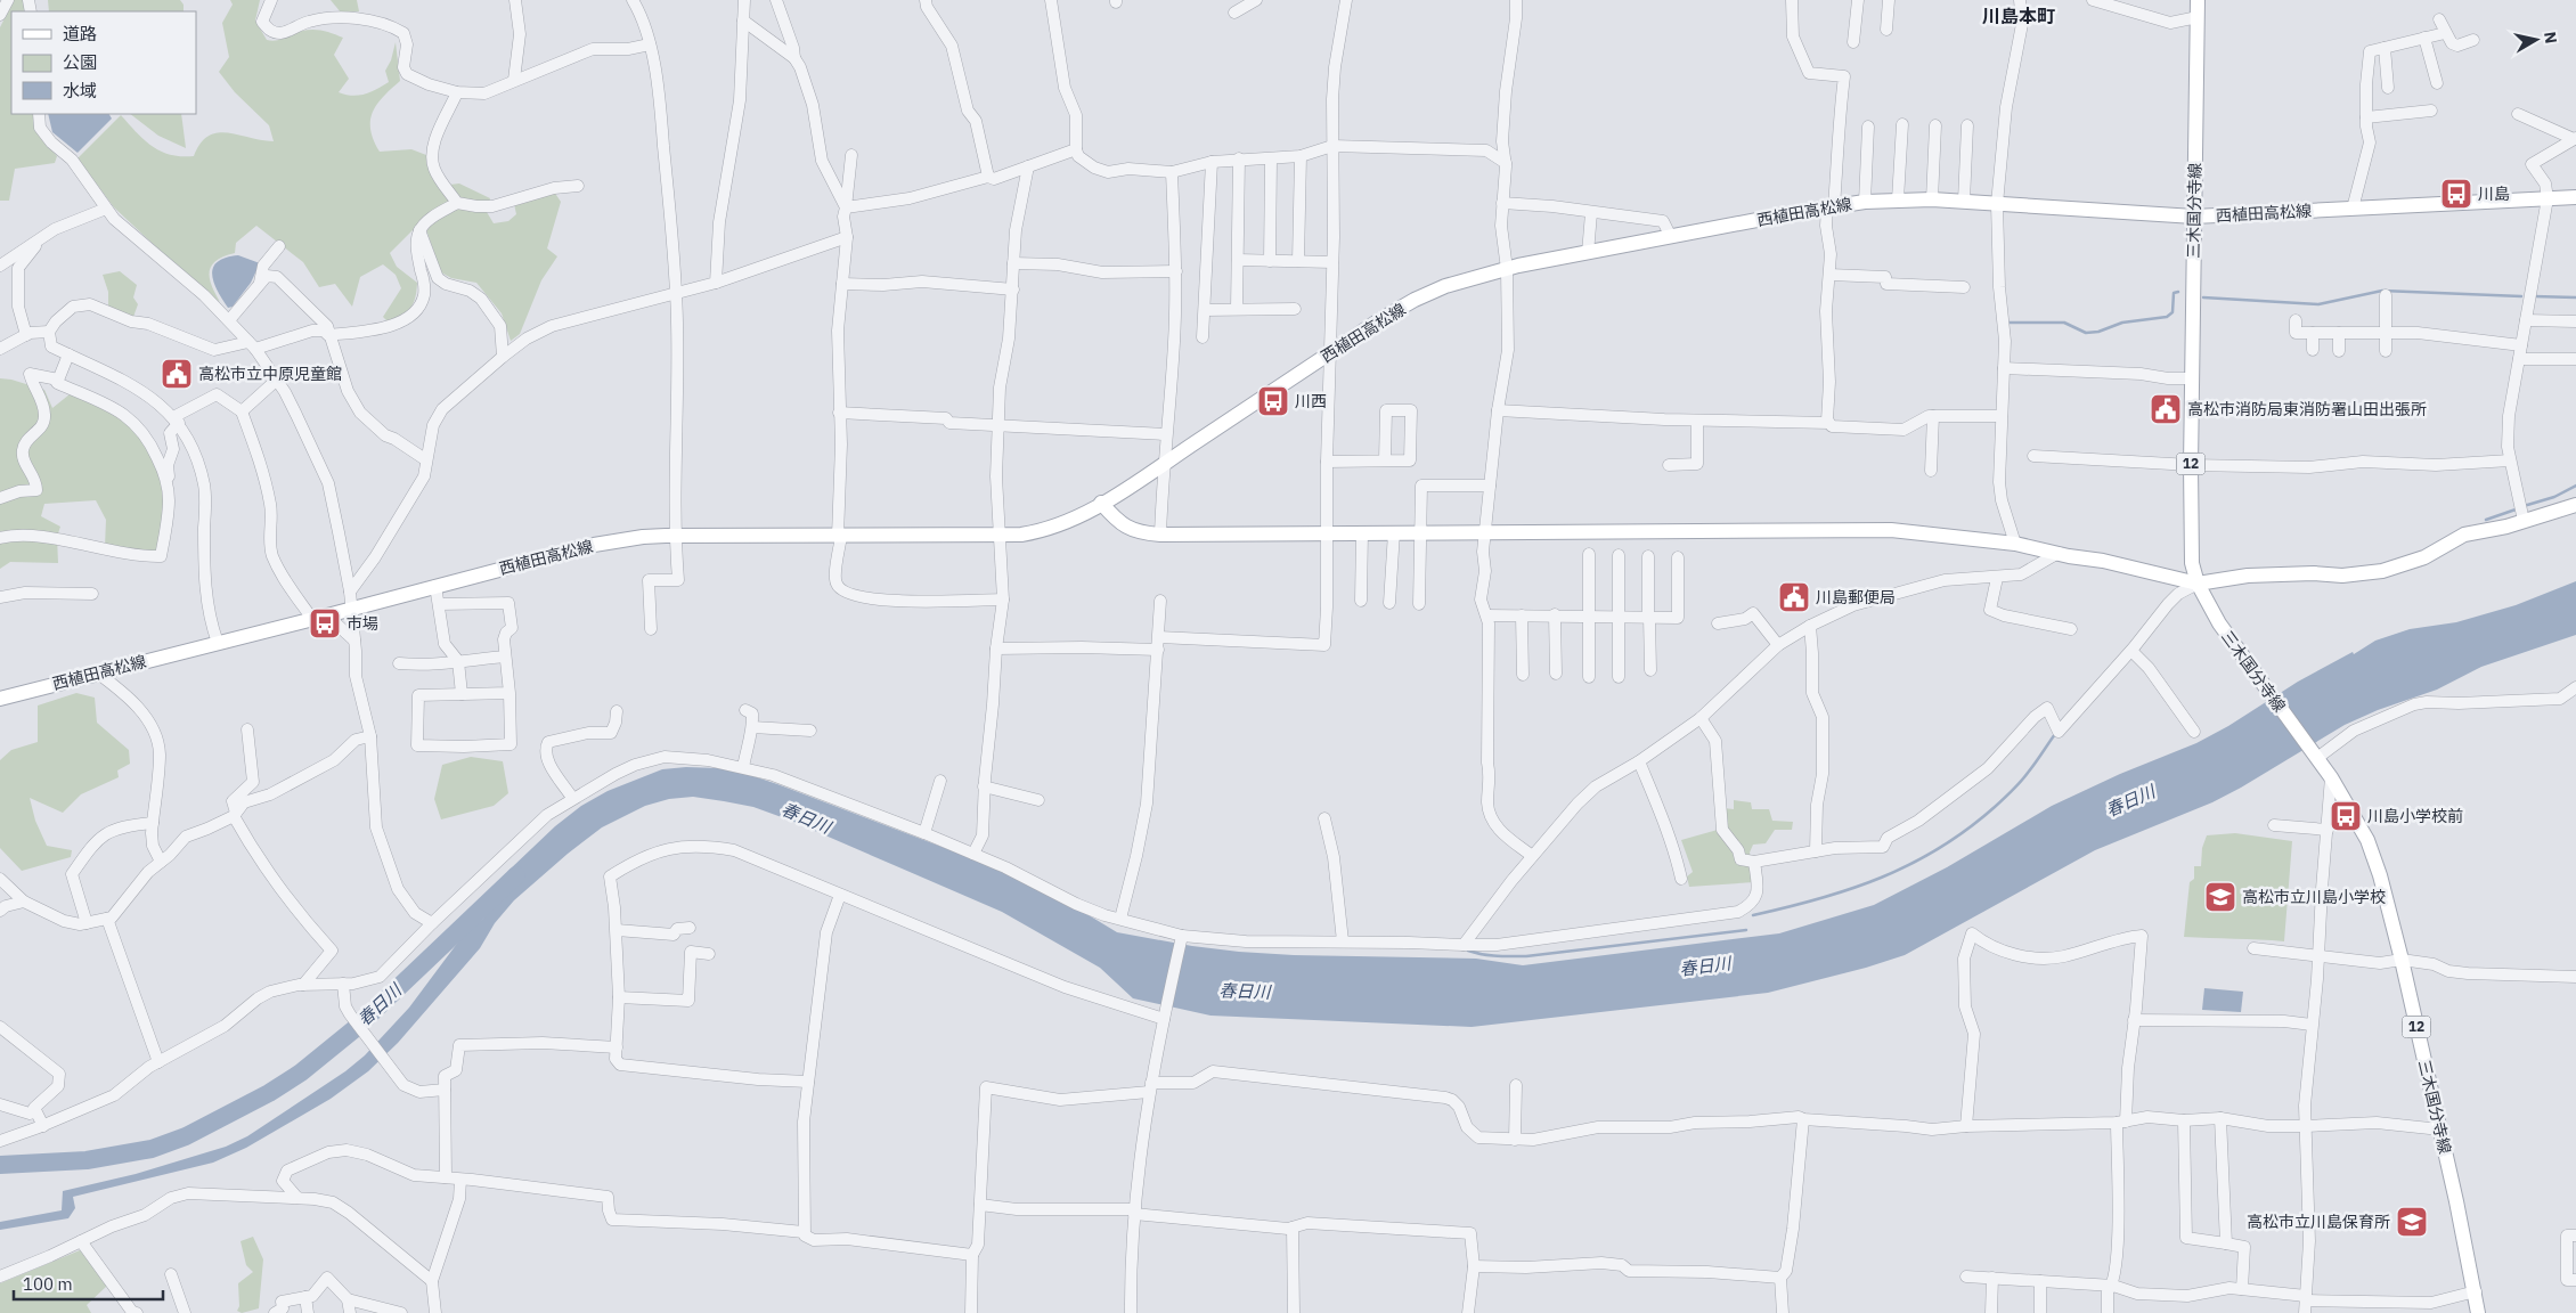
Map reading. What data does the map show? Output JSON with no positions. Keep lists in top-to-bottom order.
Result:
{
  "streets": {
    "main road": ["三木国分寺線", "西植田高松線", "12"]
  },
  "crossings": [
    ["三木国分寺線", "西植田高松線"]
  ],
  "districts": ["川島本町"],
  "water": ["春日川"],
  "places": {
    "bus stop": [
      "川島",
      "川西",
      "市場",
      "川島小学校前"
    ],
    "public building": ["高松市立中原児童館", "高松市消防局東消防署山田出張所", "川島郵便局"],
    "school or university": ["高松市立川島小学校", "高松市立川島保育所"]
  },
  "legend": ["道路", "公園", "水域"],
  "scale_bar": "100 m",
  "north": "right"
}
